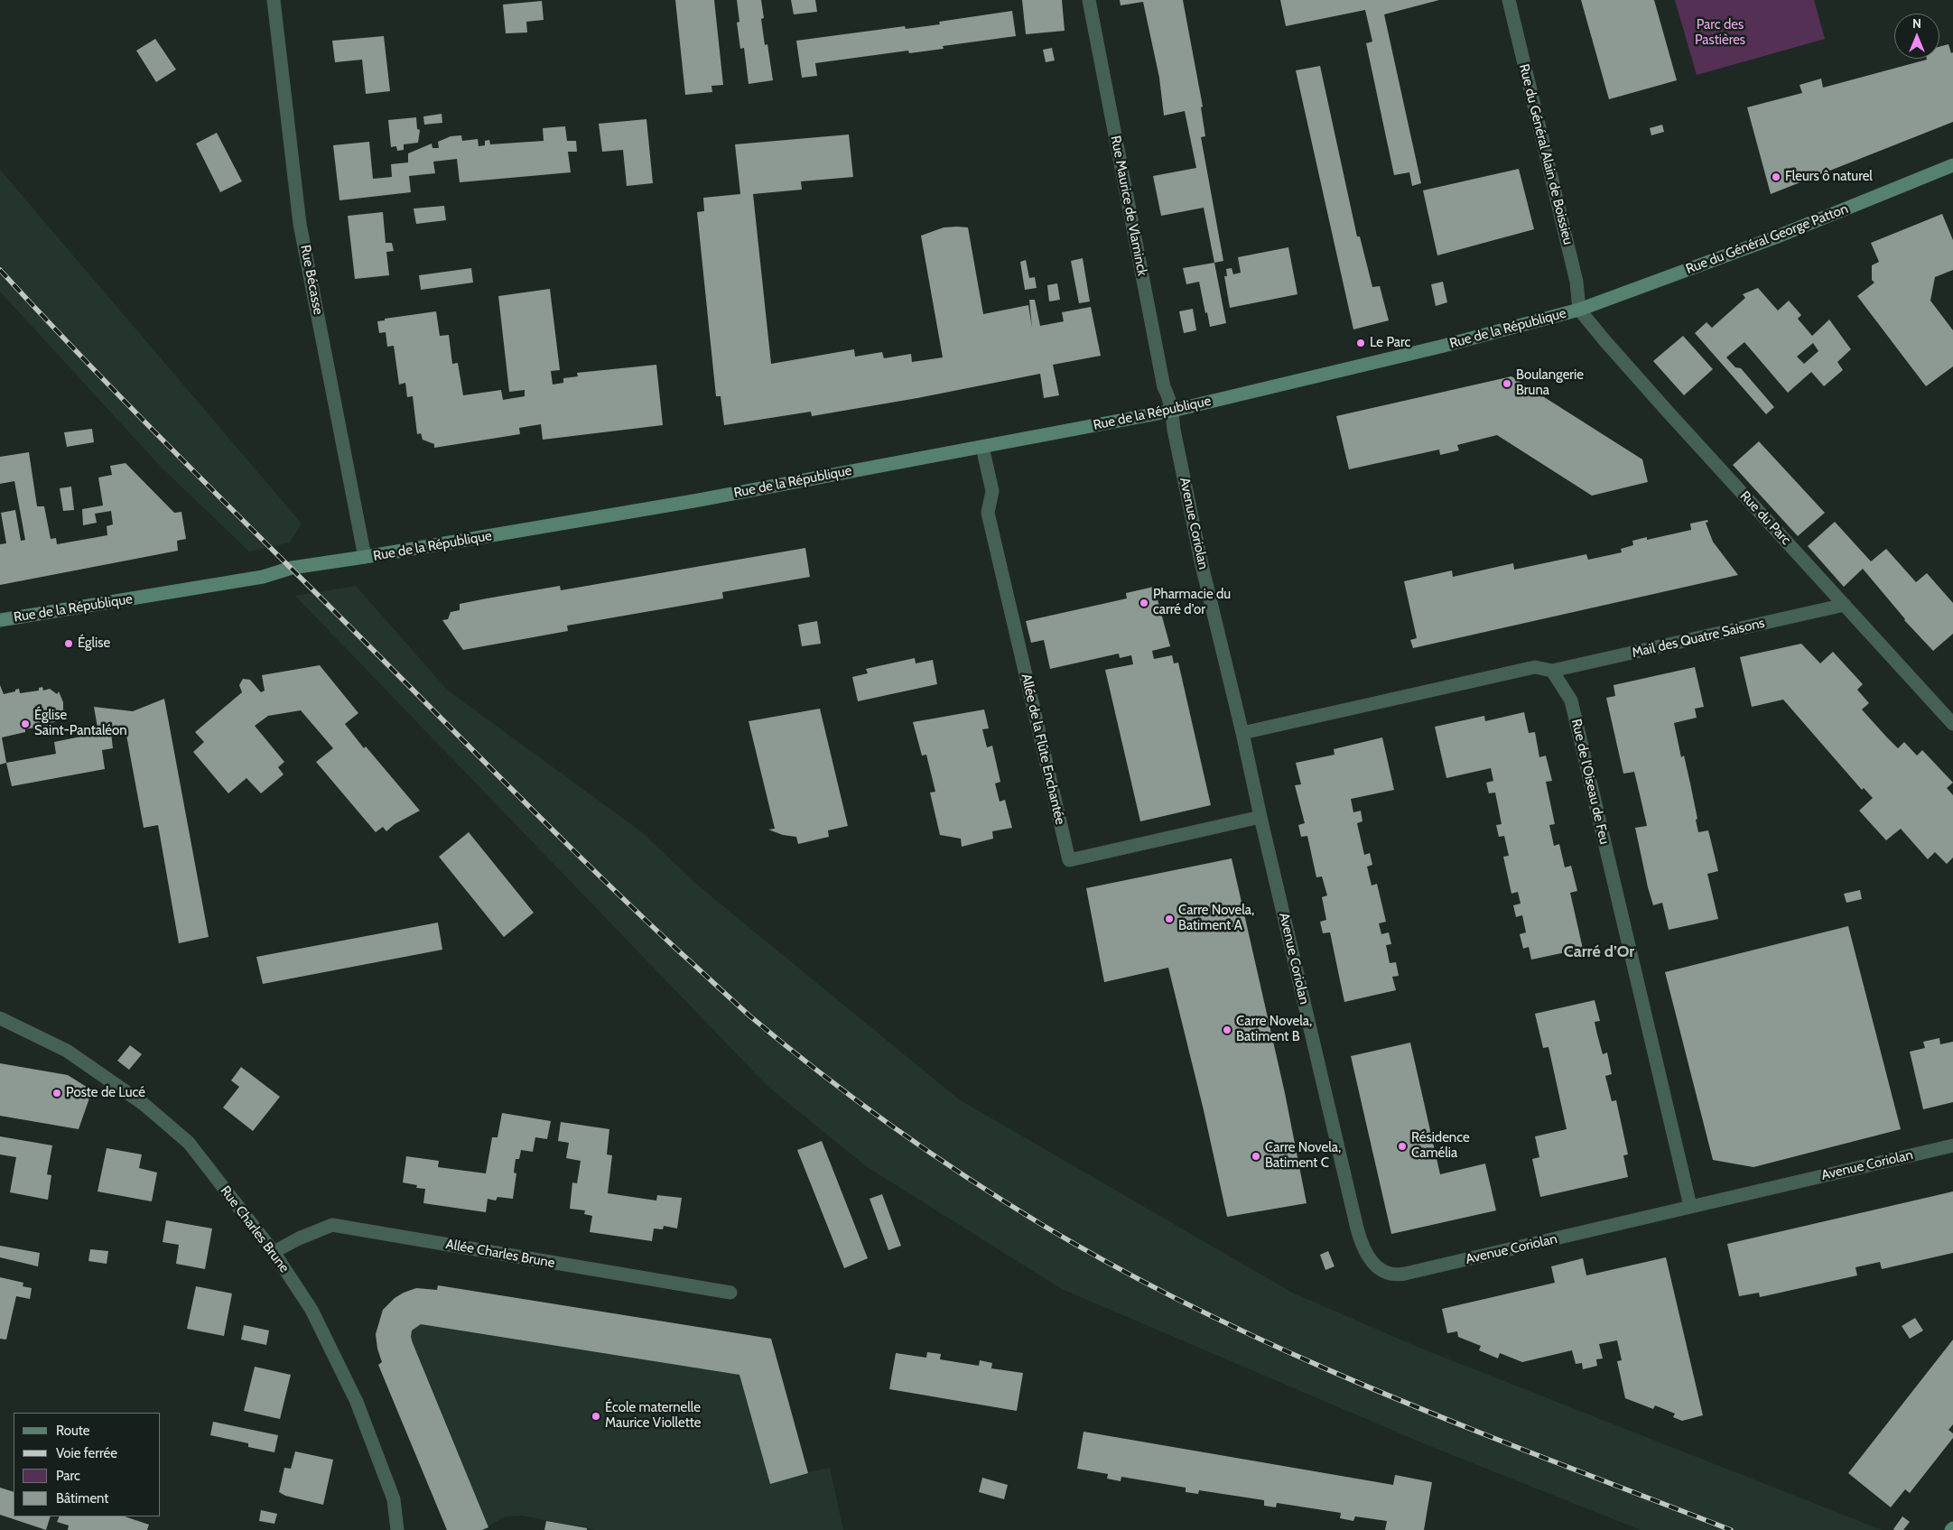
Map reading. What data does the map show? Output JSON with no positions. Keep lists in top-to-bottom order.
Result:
{
  "streets": {
    "main road": ["Rue du Général George Patton", "Rue de la République"],
    "street": [
      "Rue du Général Alain de Boissieu",
      "Rue Maurice de Vlaminck",
      "Rue Bécasse",
      "Rue du Parc",
      "Avenue Coriolan",
      "Mail des Quatre Saisons",
      "Allée de la Flûte Enchantée",
      "Rue de l'Oiseau de Feu",
      "Rue Charles Brune",
      "Allée Charles Brune"
    ]
  },
  "crossings": [
    ["Rue du Général Alain de Boissieu", "Rue du Général George Patton"],
    ["Rue du Général Alain de Boissieu", "Rue de la République"],
    ["Rue du Général Alain de Boissieu", "Rue du Parc"],
    ["Rue Maurice de Vlaminck", "Rue de la République"],
    ["Rue Maurice de Vlaminck", "Avenue Coriolan"],
    ["Rue du Général George Patton", "Rue de la République"],
    ["Rue du Général George Patton", "Rue du Parc"],
    ["Rue Bécasse", "Rue de la République"],
    ["Rue de la République", "Rue du Parc"],
    ["Rue de la République", "Avenue Coriolan"],
    ["Rue de la République", "Allée de la Flûte Enchantée"],
    ["Rue du Parc", "Mail des Quatre Saisons"],
    ["Avenue Coriolan", "Allée de la Flûte Enchantée"],
    ["Avenue Coriolan", "Rue de l'Oiseau de Feu"],
    ["Mail des Quatre Saisons", "Rue de l'Oiseau de Feu"],
    ["Rue Charles Brune", "Allée Charles Brune"]
  ],
  "districts": ["Carré d’Or"],
  "parks": ["Parc des Pastières"],
  "places": [
    "Fleurs ô naturel",
    "Le Parc",
    "Boulangerie Bruna",
    "Pharmacie du carré d'or",
    "Église",
    "Église Saint-Pantaléon",
    "Carre Novela, Batiment A",
    "Carre Novela, Batiment B",
    "Poste de Lucé",
    "Résidence Camélia",
    "Carre Novela, Batiment C",
    "École maternelle Maurice Viollette"
  ],
  "legend": [
    "Route",
    "Voie ferrée",
    "Parc",
    "Bâtiment"
  ],
  "north": "top"
}
